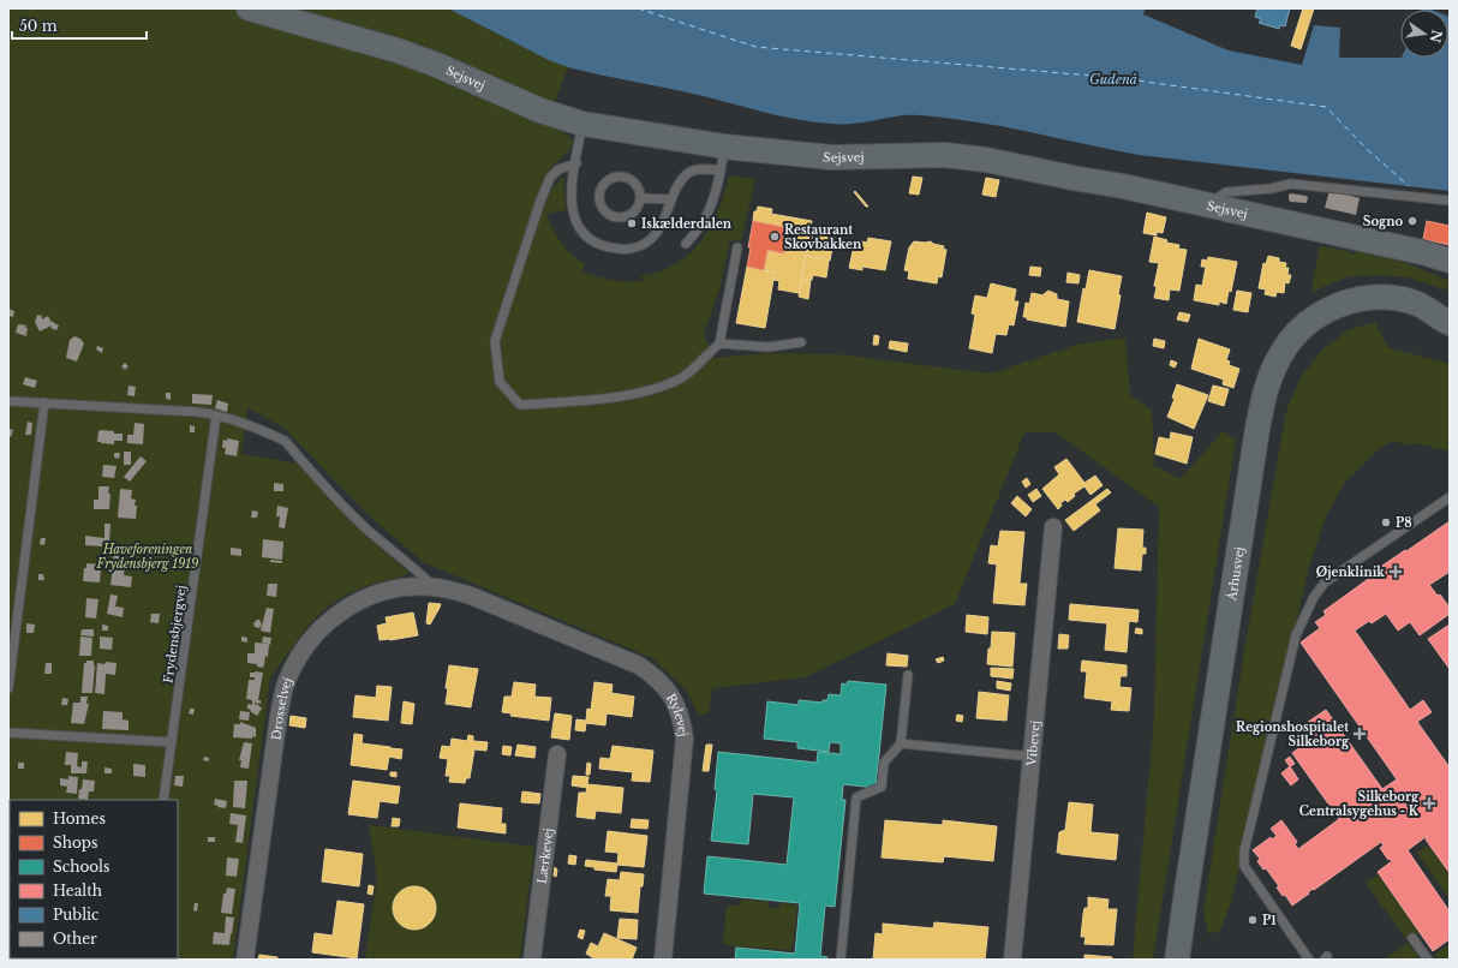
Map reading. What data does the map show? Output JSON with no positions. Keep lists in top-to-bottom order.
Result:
{
  "streets": {
    "street": [
      "Sejsvej",
      "Århusvej",
      "Drosselvej",
      "Rylevej",
      "Vibevej",
      "Lærkevej"
    ],
    "lane": ["Frydensbjergvej"]
  },
  "crossings": [
    ["Drosselvej", "Rylevej"]
  ],
  "water": ["Gudenå"],
  "parks": ["Haveforeningen Frydensbjerg 1919"],
  "places": {
    "other": [
      "Sogno",
      "Iskælderdalen",
      "Restaurant Skovbakken",
      "P8",
      "P1"
    ],
    "health": ["Øjenklinik", "Regionshospitalet Silkeborg", "Silkeborg Centralsygehus - K"]
  },
  "legend": [
    "Homes",
    "Shops",
    "Schools",
    "Health",
    "Public",
    "Other"
  ],
  "scale_bar": "50 m",
  "north": "right"
}
